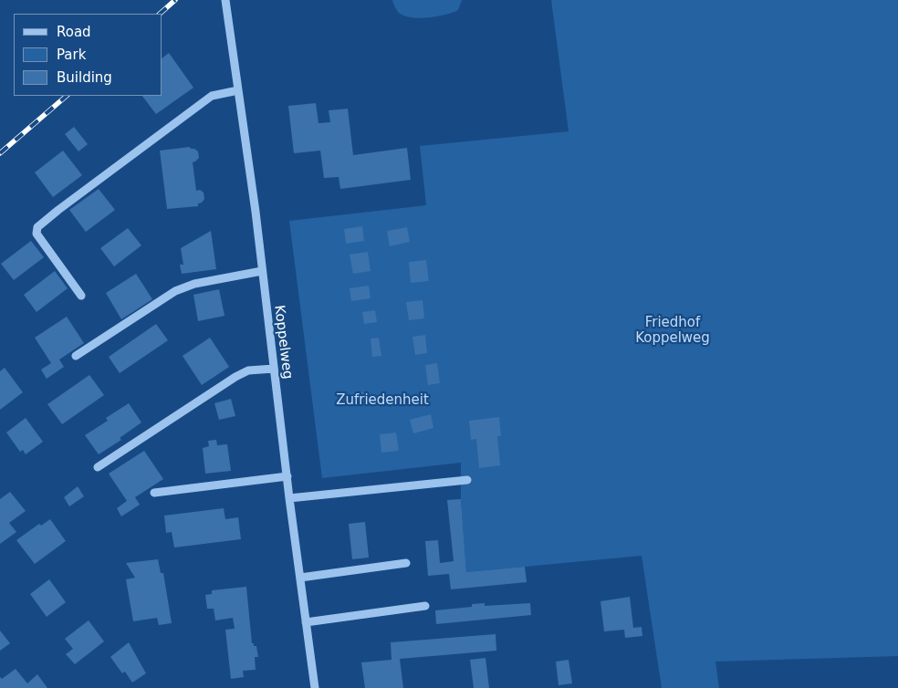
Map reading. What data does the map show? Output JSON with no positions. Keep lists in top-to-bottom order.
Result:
{
  "streets": {
    "street": ["Koppelweg"]
  },
  "parks": ["Friedhof Koppelweg", "Zufriedenheit"],
  "legend": ["Road", "Park", "Building"]
}
